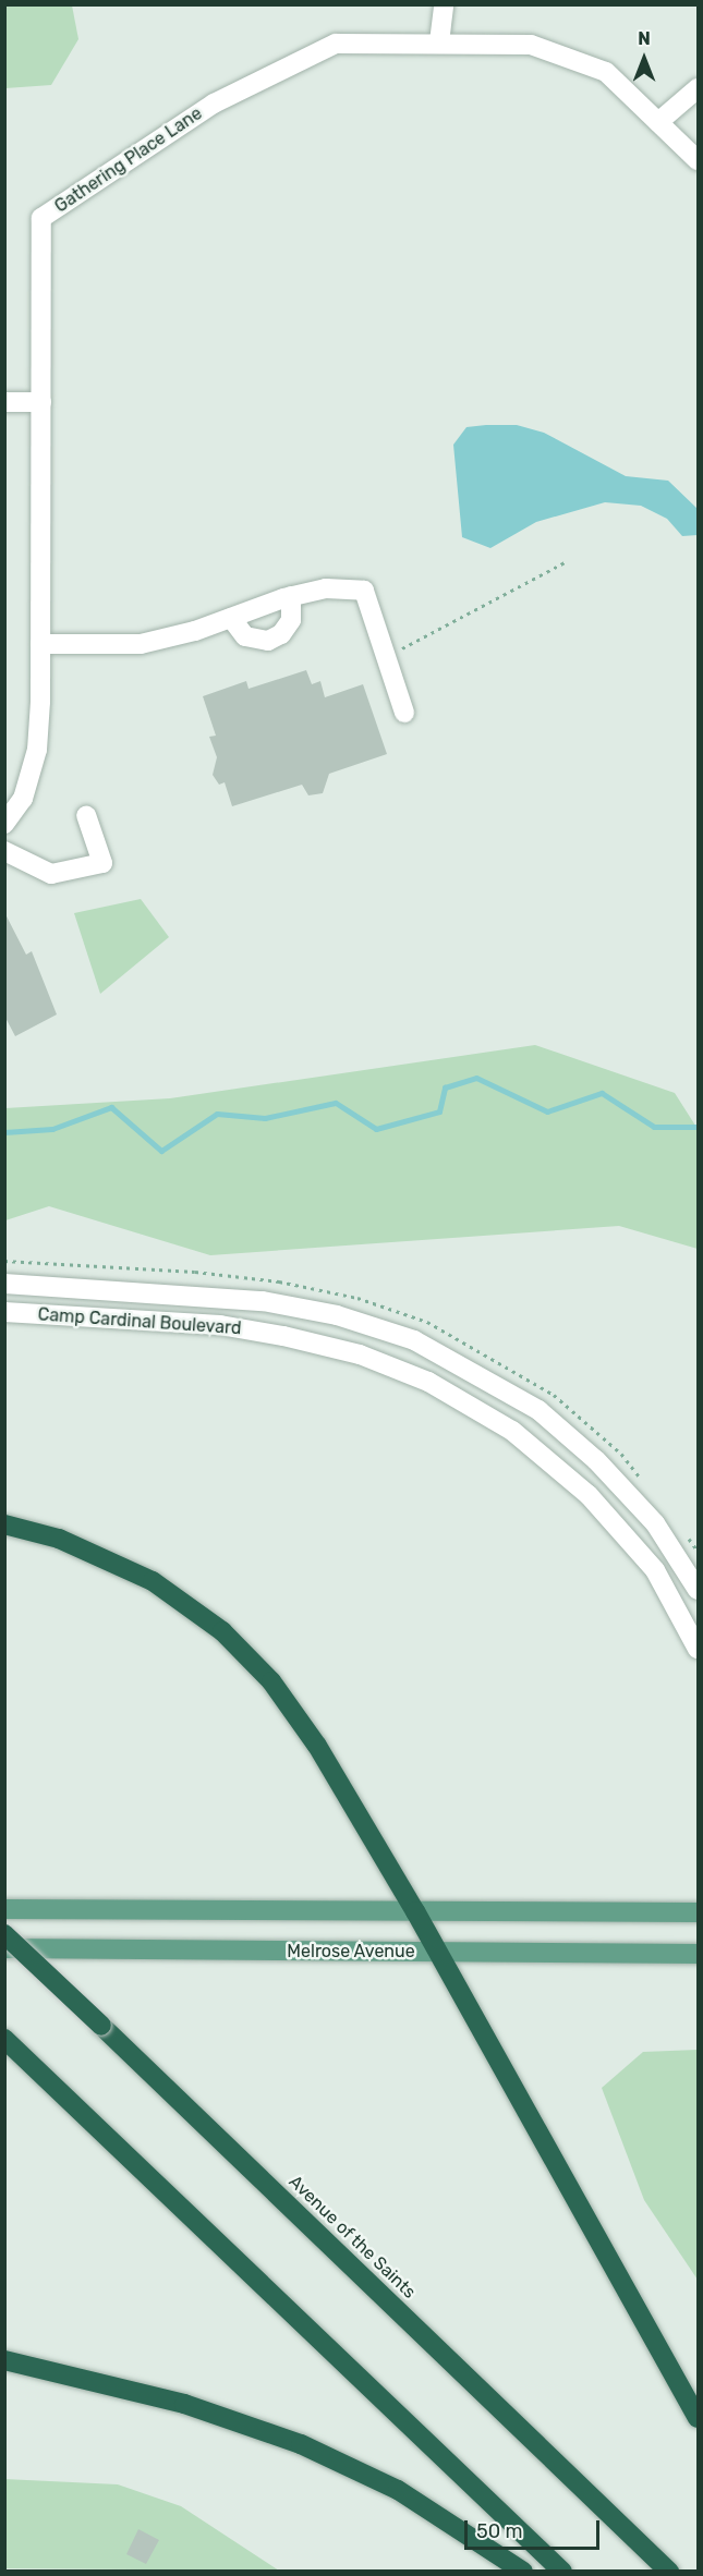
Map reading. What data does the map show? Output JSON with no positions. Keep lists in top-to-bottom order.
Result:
{
  "streets": {
    "highway": ["Avenue of the Saints"],
    "main road": ["Melrose Avenue"],
    "street": ["Gathering Place Lane", "Camp Cardinal Boulevard"]
  },
  "scale_bar": "50 m",
  "north": "top"
}
